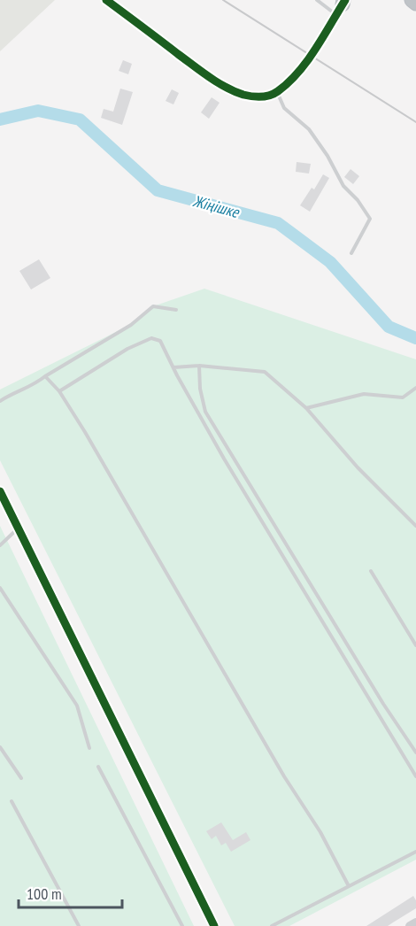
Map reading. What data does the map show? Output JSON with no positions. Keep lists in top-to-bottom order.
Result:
{
  "water": ["Жіңішке"],
  "scale_bar": "100 m"
}
